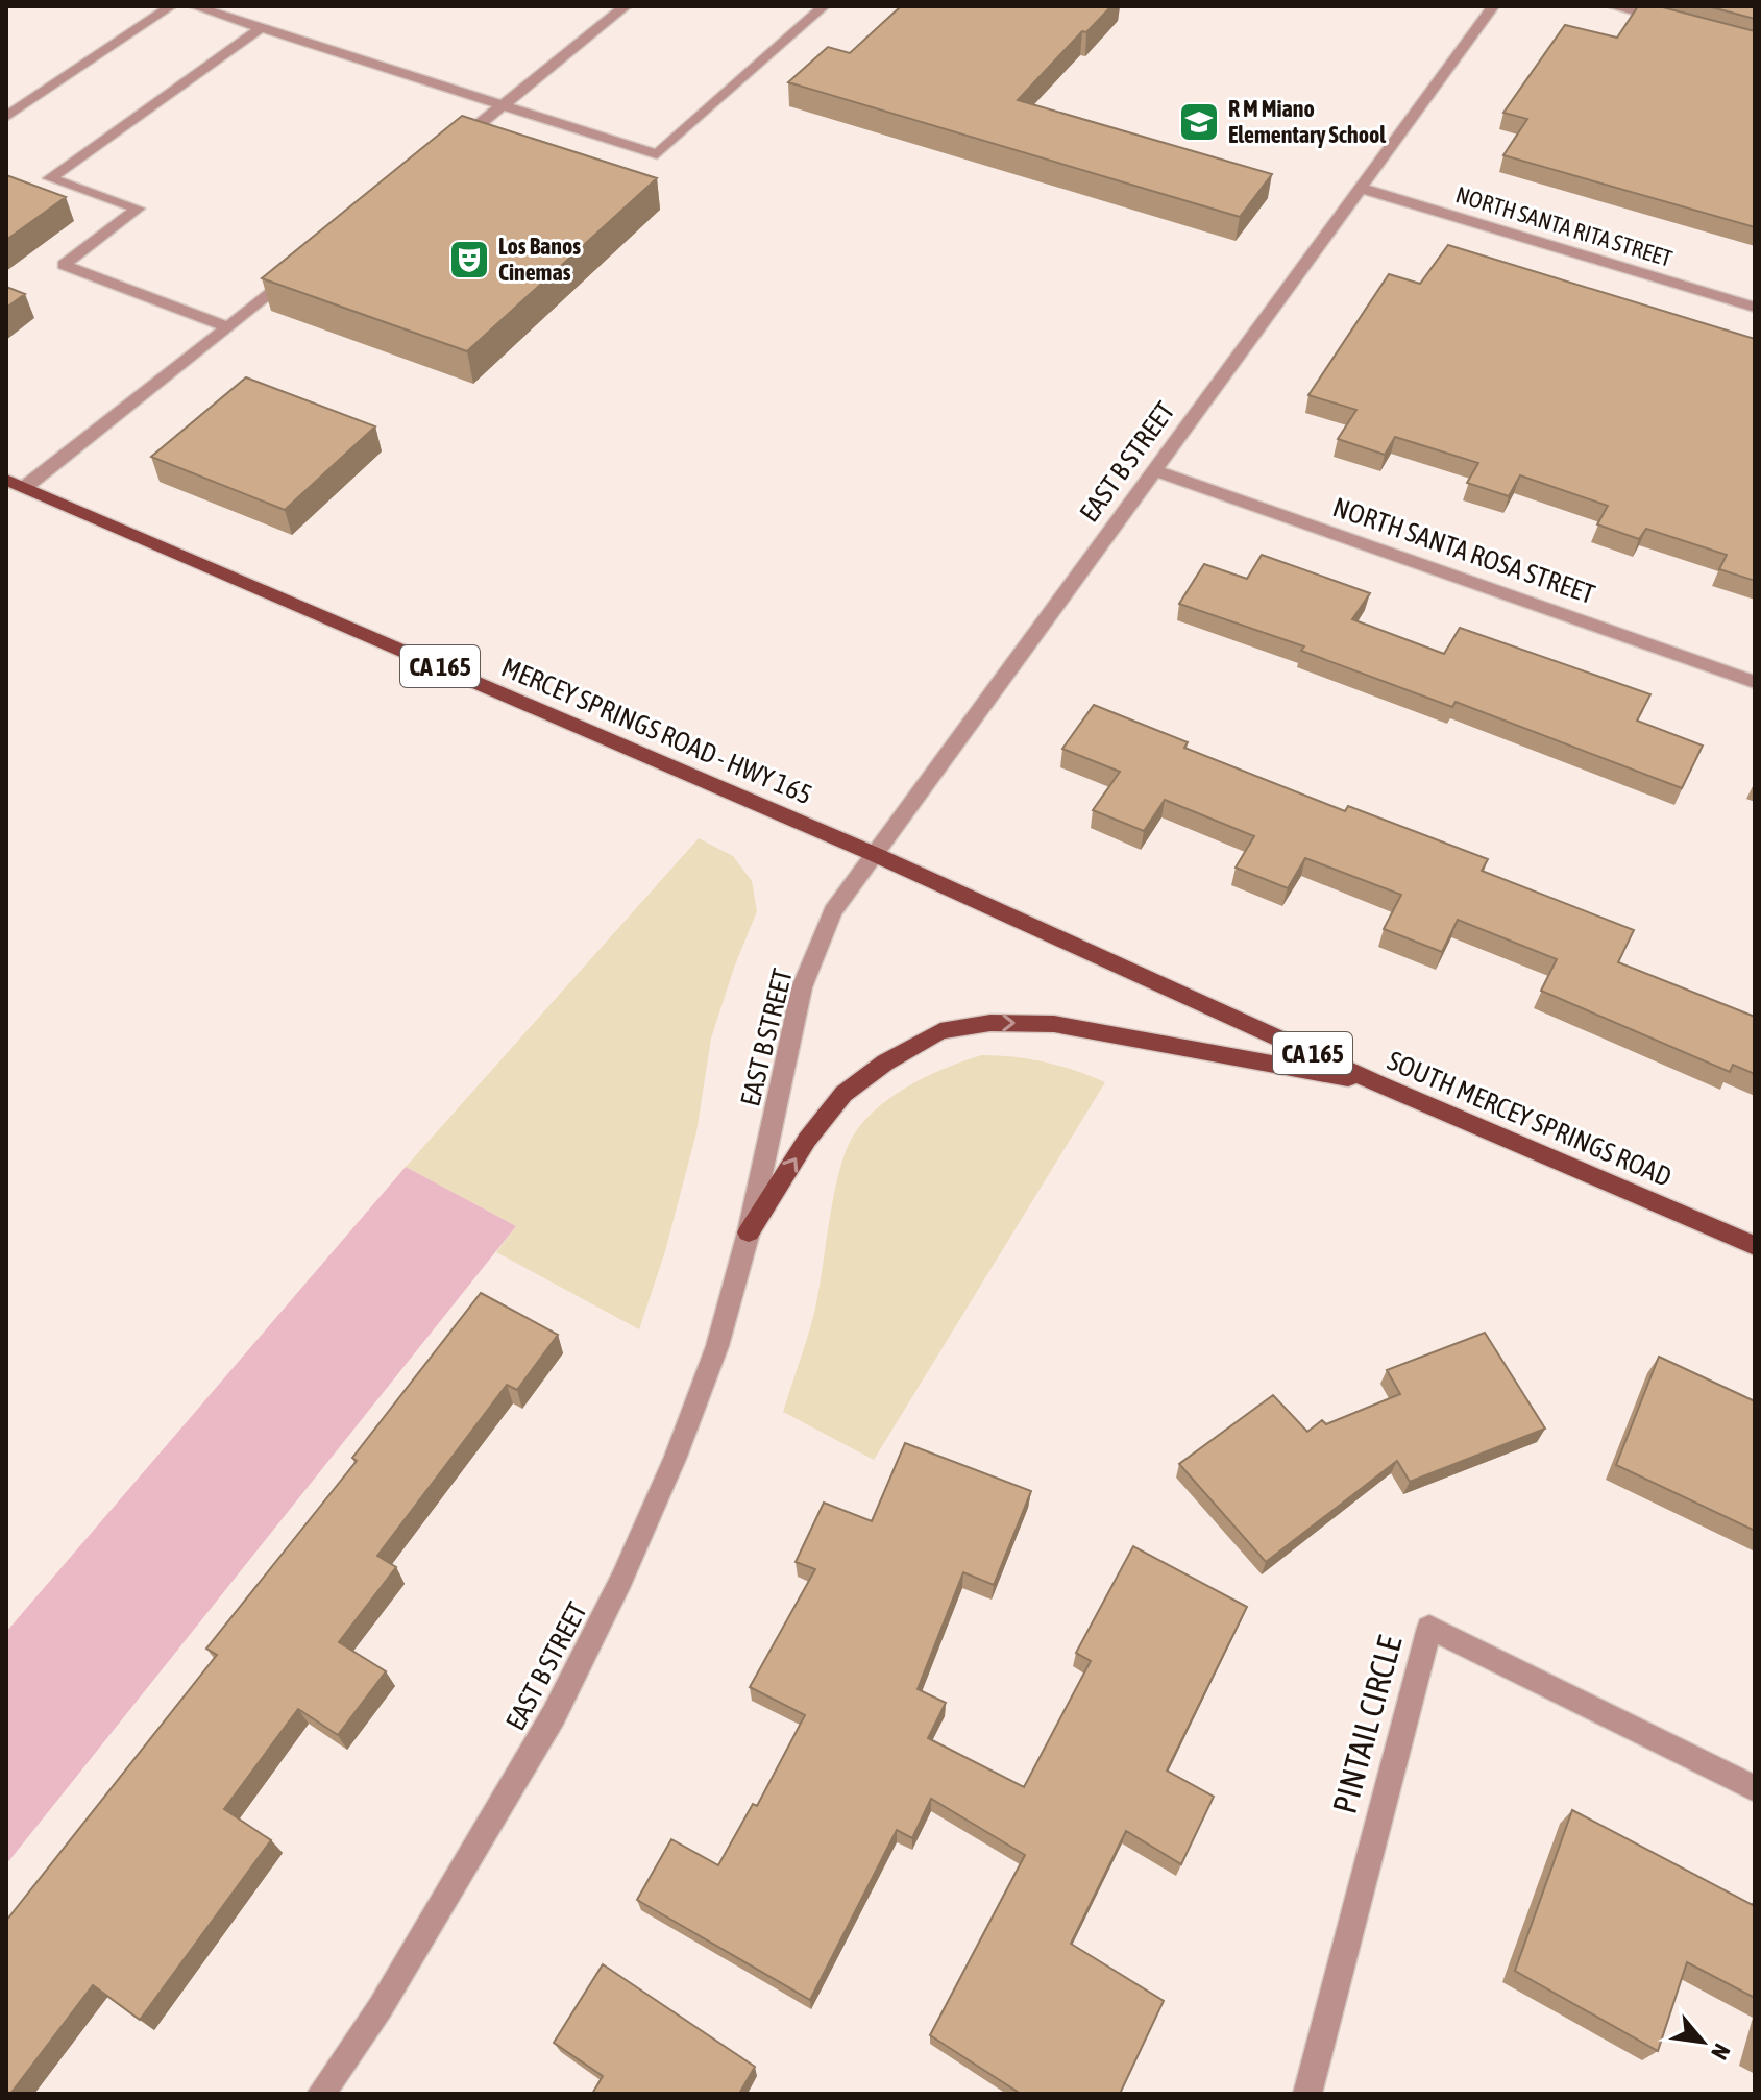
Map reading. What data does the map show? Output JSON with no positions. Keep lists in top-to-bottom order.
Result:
{
  "streets": {
    "main road": ["CA 165", "MERCEY SPRINGS ROAD - HWY 165", "SOUTH MERCEY SPRINGS ROAD"],
    "street": [
      "NORTH SANTA RITA STREET",
      "EAST B STREET",
      "NORTH SANTA ROSA STREET",
      "PINTAIL CIRCLE"
    ]
  },
  "crossings": [
    ["NORTH SANTA RITA STREET", "EAST B STREET"],
    ["EAST B STREET", "NORTH SANTA ROSA STREET"],
    ["EAST B STREET", "MERCEY SPRINGS ROAD - HWY 165"],
    ["EAST B STREET", "SOUTH MERCEY SPRINGS ROAD"],
    ["MERCEY SPRINGS ROAD - HWY 165", "SOUTH MERCEY SPRINGS ROAD"]
  ],
  "places": {
    "school or university": ["R M Miano Elementary School"],
    "theatre": ["Los Banos Cinemas"]
  },
  "north": "bottom right"
}
